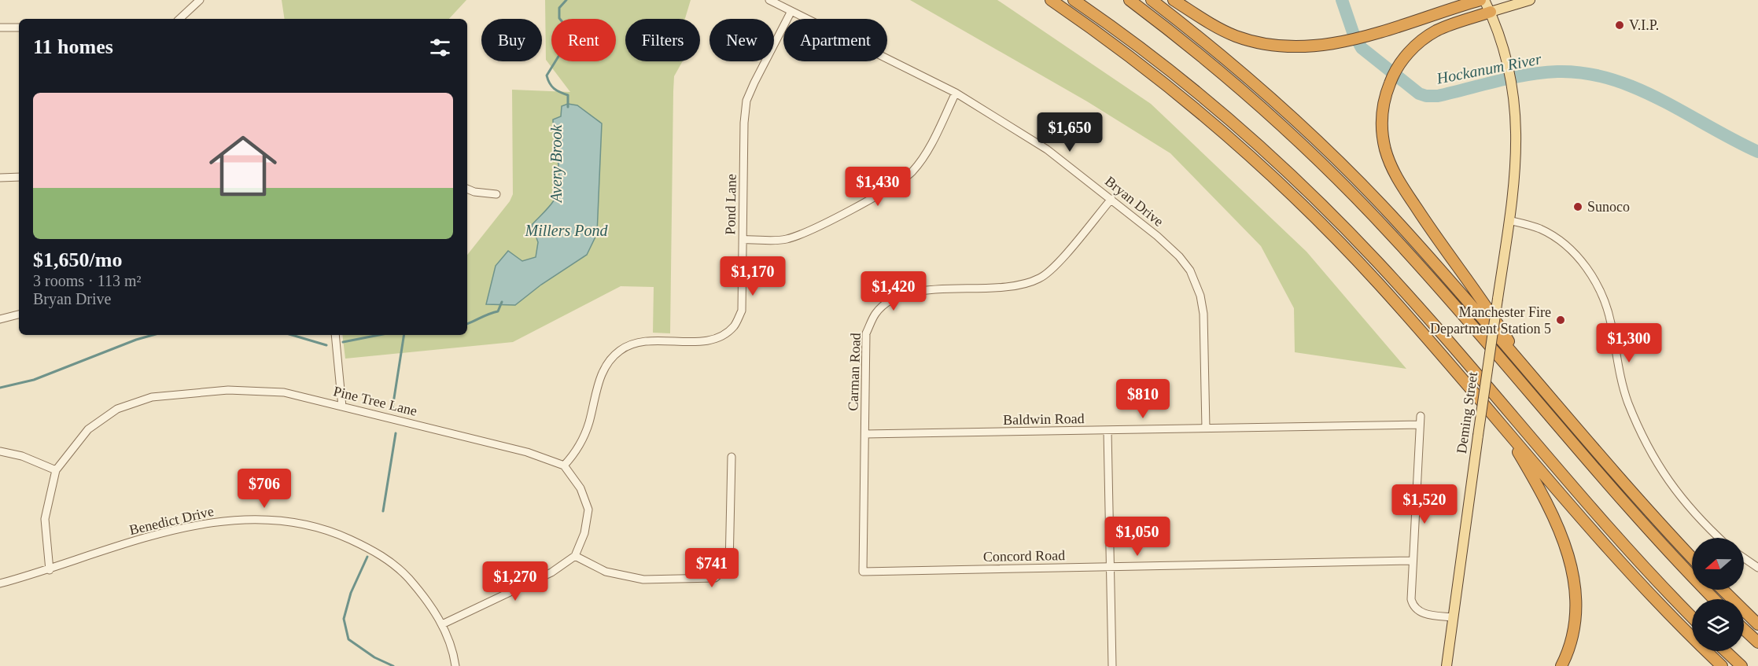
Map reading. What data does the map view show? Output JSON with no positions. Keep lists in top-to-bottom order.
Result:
{
  "streets": {
    "main road": ["Deming Street"],
    "street": [
      "Bryan Drive",
      "Pond Lane",
      "Carman Road",
      "Pine Tree Lane",
      "Baldwin Road",
      "Benedict Drive",
      "Concord Road"
    ]
  },
  "crossings": [
    ["Bryan Drive", "Pond Lane"],
    ["Bryan Drive", "Carman Road"],
    ["Bryan Drive", "Baldwin Road"],
    ["Pond Lane", "Pine Tree Lane"],
    ["Carman Road", "Baldwin Road"],
    ["Carman Road", "Concord Road"],
    ["Pine Tree Lane", "Benedict Drive"]
  ],
  "water": ["Hockanum River", "Avery Brook", "Millers Pond"],
  "places": ["V.I.P.", "Sunoco", "Manchester Fire Department Station 5"],
  "north": "left",
  "page": {
    "chip": [
      "Buy",
      "Rent",
      "Filters",
      "New",
      "Apartment"
    ],
    "heading": "11 homes",
    "list": [
      {
        "name": "$1,650/mo",
        "note": "3 rooms · 113 m² · Bryan Drive"
      }
    ],
    "price": [
      "$1,650",
      "$1,430",
      "$1,170",
      "$1,420",
      "$1,300",
      "$810",
      "$706",
      "$1,520",
      "$1,050",
      "$741",
      "$1,270"
    ]
  }
}
